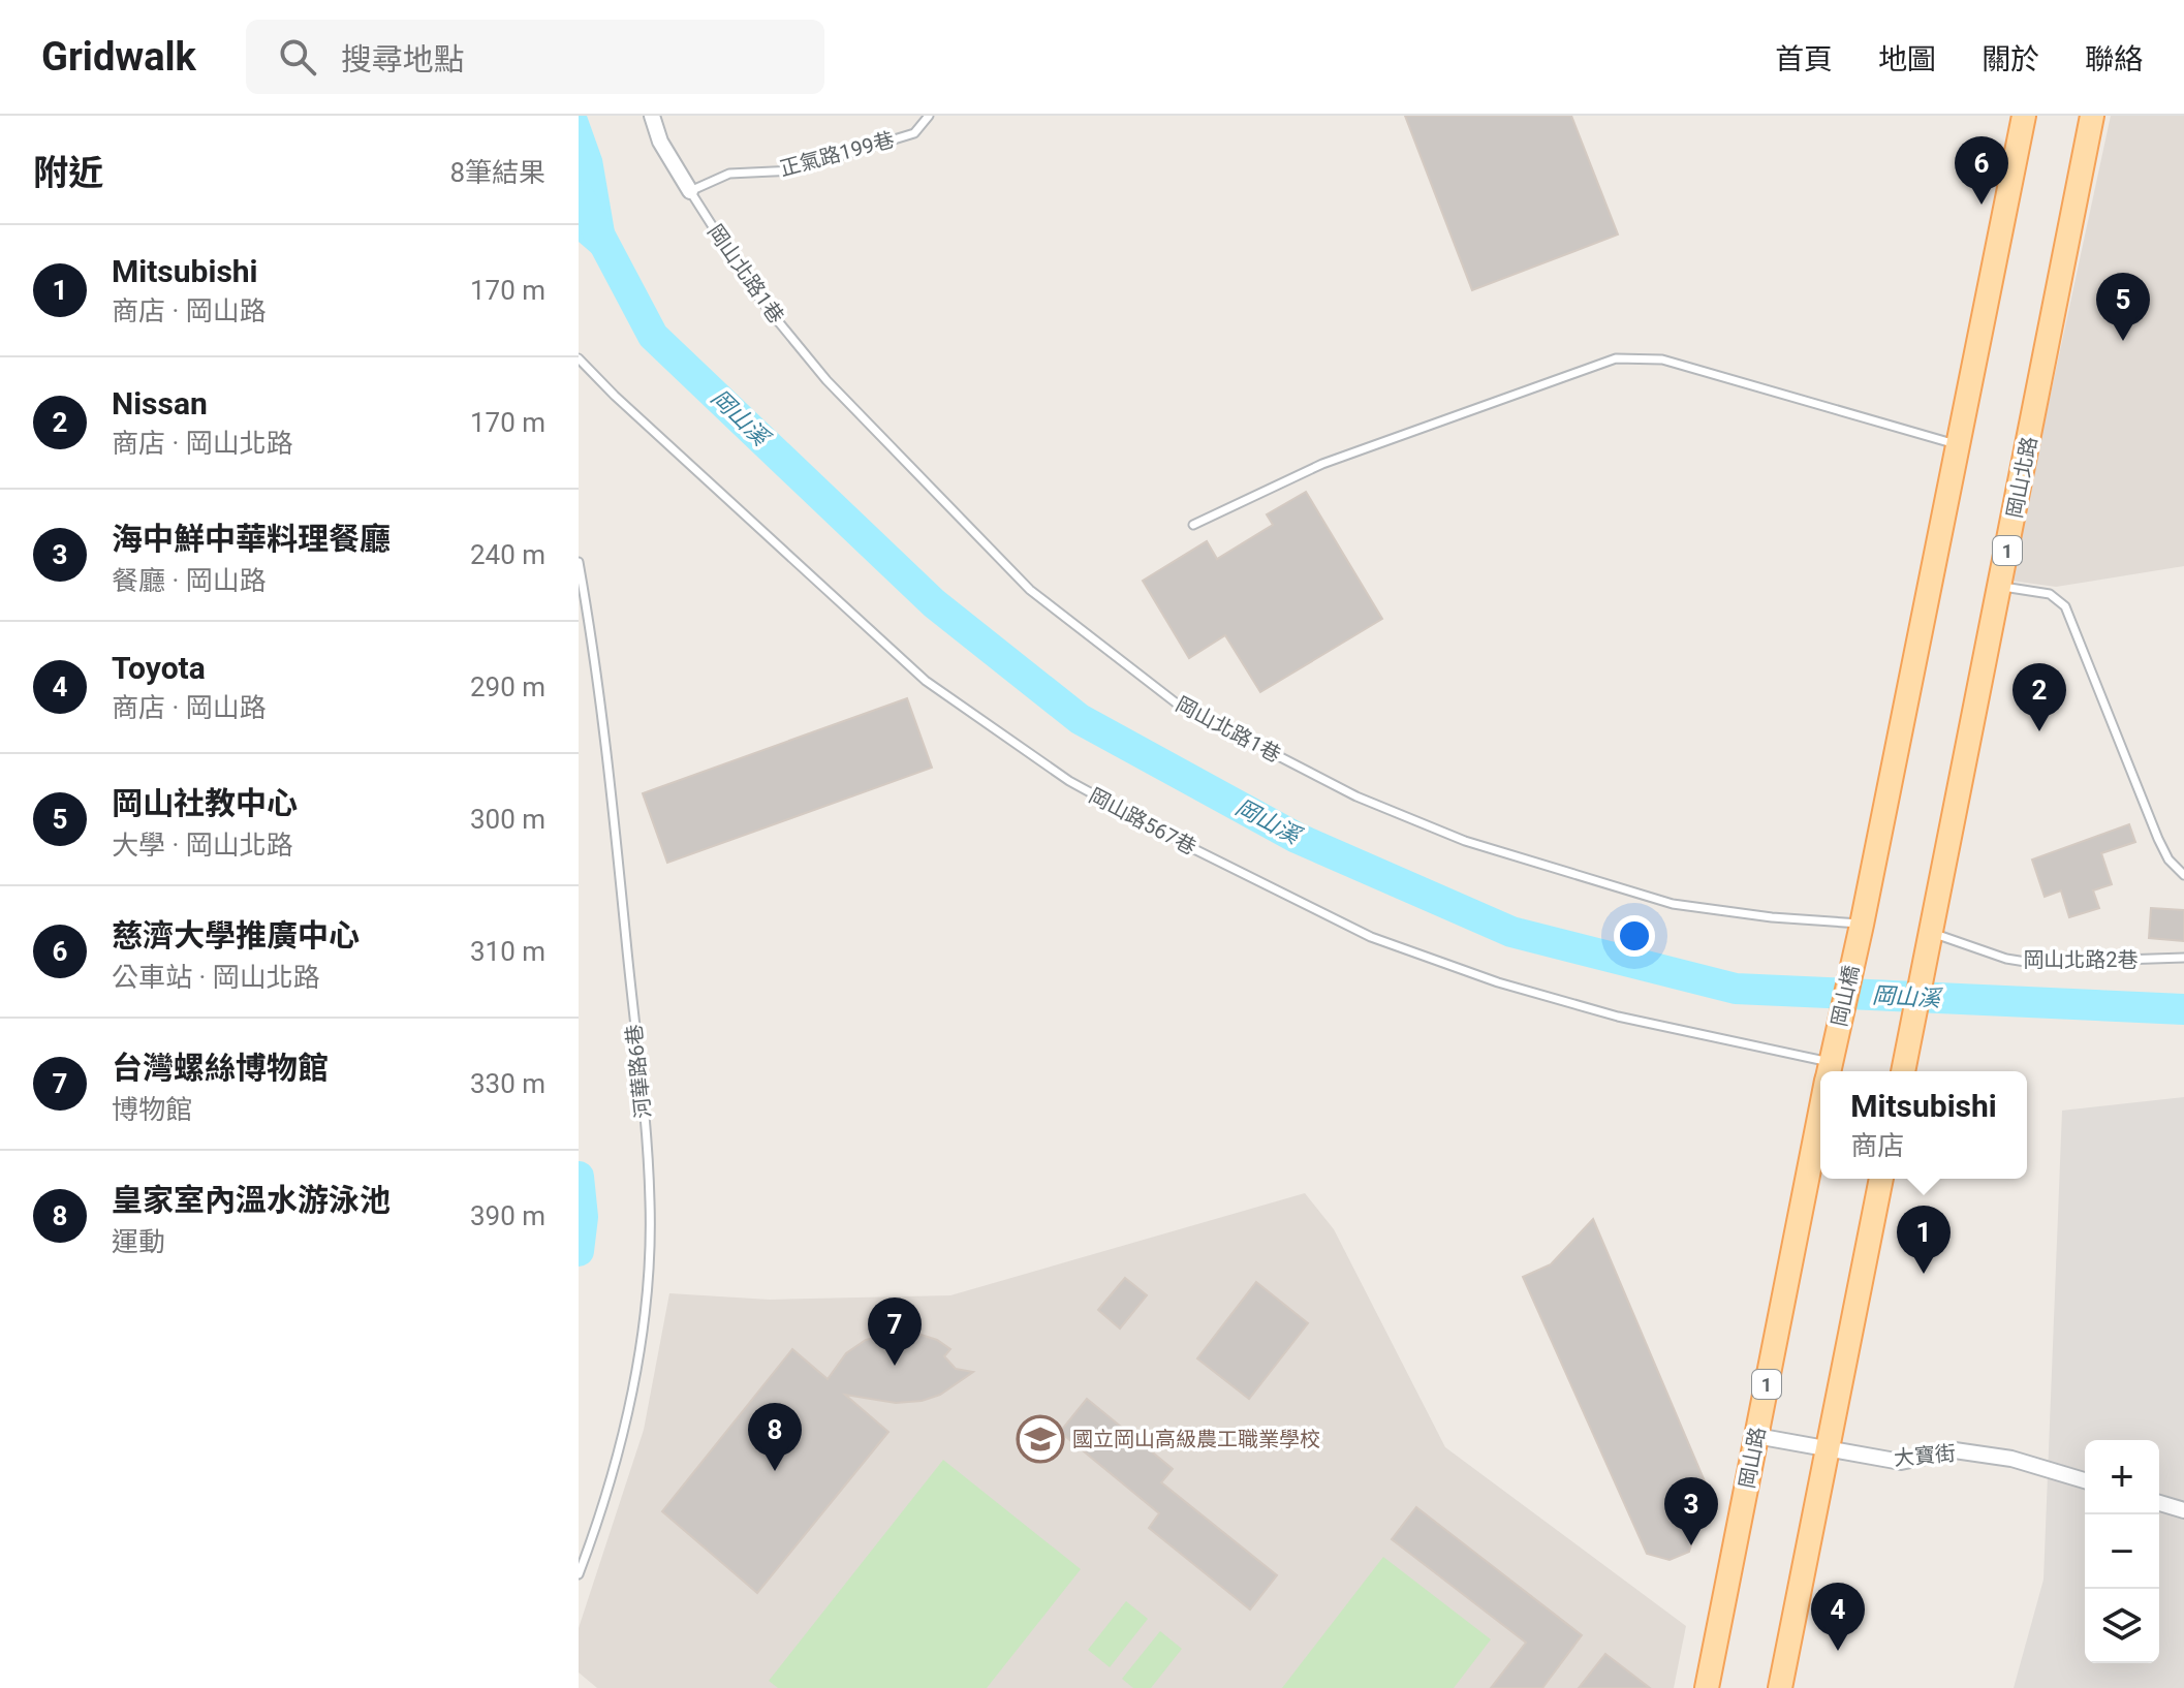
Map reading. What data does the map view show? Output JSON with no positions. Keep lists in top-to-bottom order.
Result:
{
  "streets": {
    "main road": [
      "岡山北路",
      "1",
      "岡山橋",
      "岡山路"
    ],
    "street": ["大寶街"],
    "lane": [
      "正氣路199巷",
      "岡山北路1巷",
      "岡山路567巷",
      "岡山北路2巷",
      "河華路6巷"
    ]
  },
  "crossings": [
    ["正氣路199巷", "岡山北路1巷"],
    ["岡山北路1巷", "1"],
    ["岡山北路1巷", "岡山橋"],
    ["岡山北路", "岡山北路2巷"],
    ["1", "岡山橋"],
    ["岡山路567巷", "岡山橋"],
    ["大寶街", "岡山路"]
  ],
  "water": ["岡山溪"],
  "places": {
    "school or university": ["國立岡山高級農工職業學校"]
  },
  "page": {
    "header": "Gridwalk",
    "search": "搜尋地點",
    "nav": [
      "首頁",
      "地圖",
      "關於",
      "聯絡"
    ],
    "heading": ["附近", "8筆結果"],
    "pins": [
      "6",
      "5",
      "2",
      "1",
      "7",
      "8",
      "3",
      "4"
    ],
    "list": [
      {
        "mark": "1",
        "name": "Mitsubishi",
        "note": "商店 · 岡山路",
        "value": "170 m"
      },
      {
        "mark": "2",
        "name": "Nissan",
        "note": "商店 · 岡山北路",
        "value": "170 m"
      },
      {
        "mark": "3",
        "name": "海中鮮中華料理餐廳",
        "note": "餐廳 · 岡山路",
        "value": "240 m"
      },
      {
        "mark": "4",
        "name": "Toyota",
        "note": "商店 · 岡山路",
        "value": "290 m"
      },
      {
        "mark": "5",
        "name": "岡山社教中心",
        "note": "大學 · 岡山北路",
        "value": "300 m"
      },
      {
        "mark": "6",
        "name": "慈濟大學推廣中心",
        "note": "公車站 · 岡山北路",
        "value": "310 m"
      },
      {
        "mark": "7",
        "name": "台灣螺絲博物館",
        "note": "博物館",
        "value": "330 m"
      },
      {
        "mark": "8",
        "name": "皇家室內溫水游泳池",
        "note": "運動",
        "value": "390 m"
      }
    ],
    "popup": ["Mitsubishi", "商店"],
    "map_buttons": ["+", "−"]
  }
}
